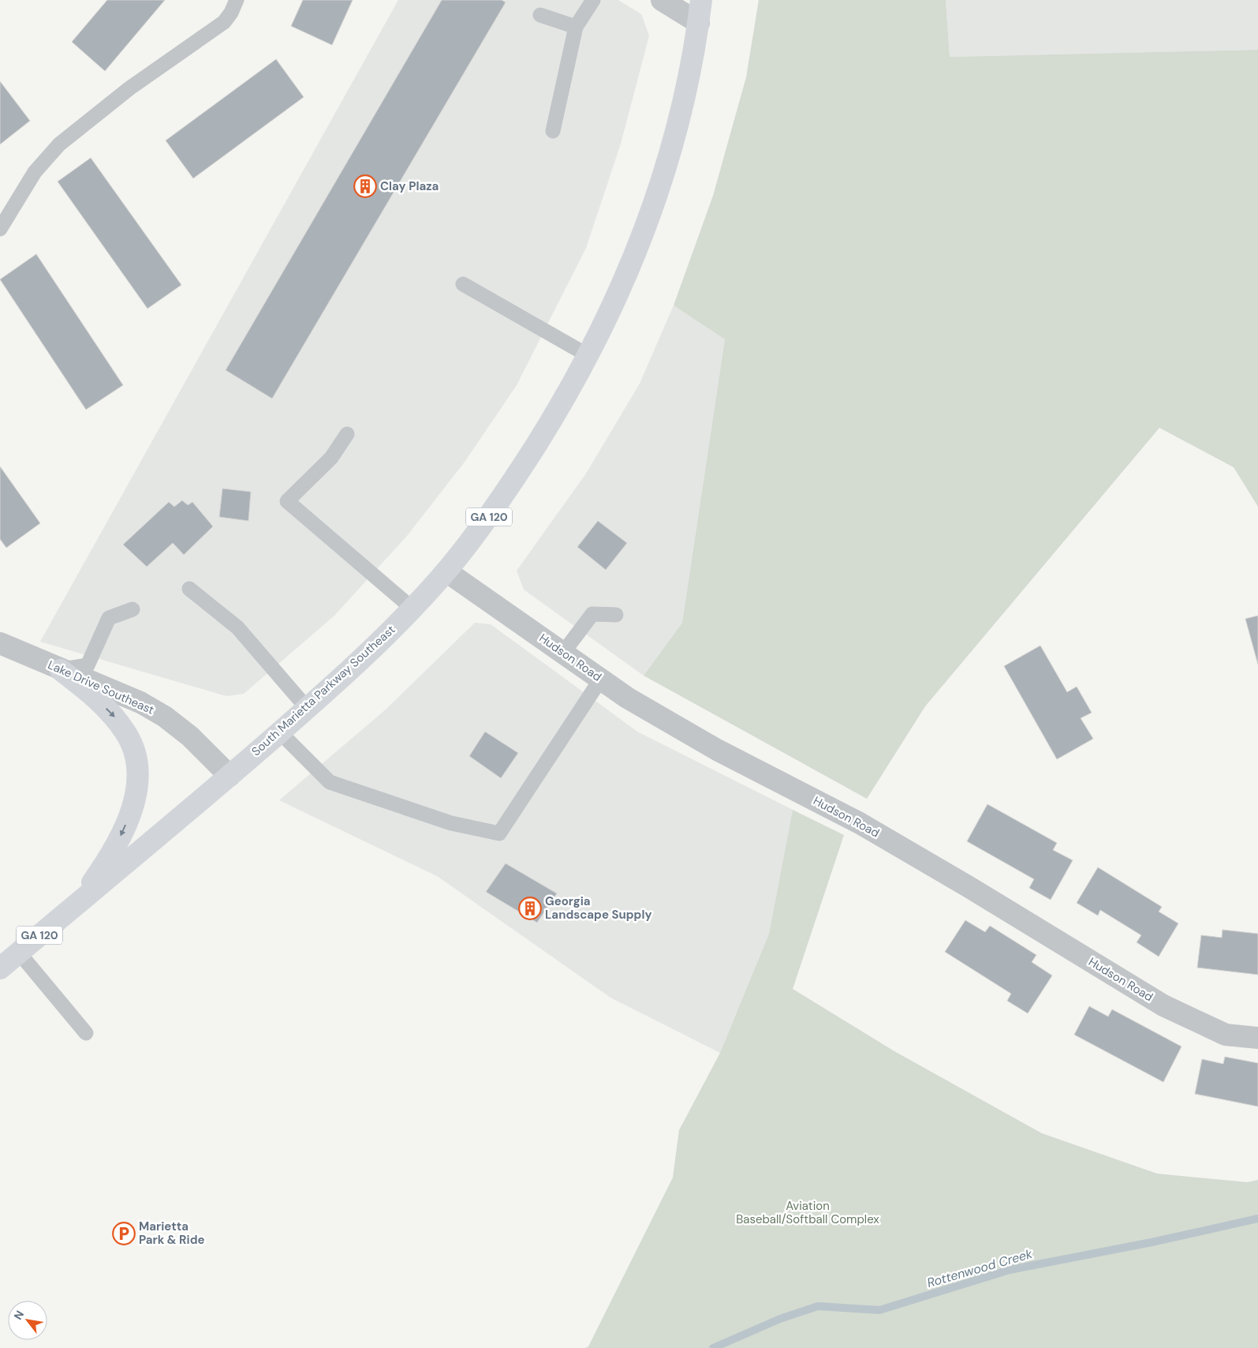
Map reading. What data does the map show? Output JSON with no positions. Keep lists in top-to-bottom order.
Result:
{
  "streets": {
    "highway": ["GA 120", "South Marietta Parkway Southeast"],
    "street": ["Hudson Road", "Lake Drive Southeast"]
  },
  "crossings": [
    ["Hudson Road", "South Marietta Parkway Southeast"],
    ["Lake Drive Southeast", "South Marietta Parkway Southeast"]
  ],
  "water": ["Rottenwood Creek"],
  "parks": ["Aviation Baseball/Softball Complex"],
  "places": {
    "building": ["Clay Plaza", "Georgia Landscape Supply"],
    "parking": ["Marietta Park & Ride"]
  },
  "north": "top left"
}
